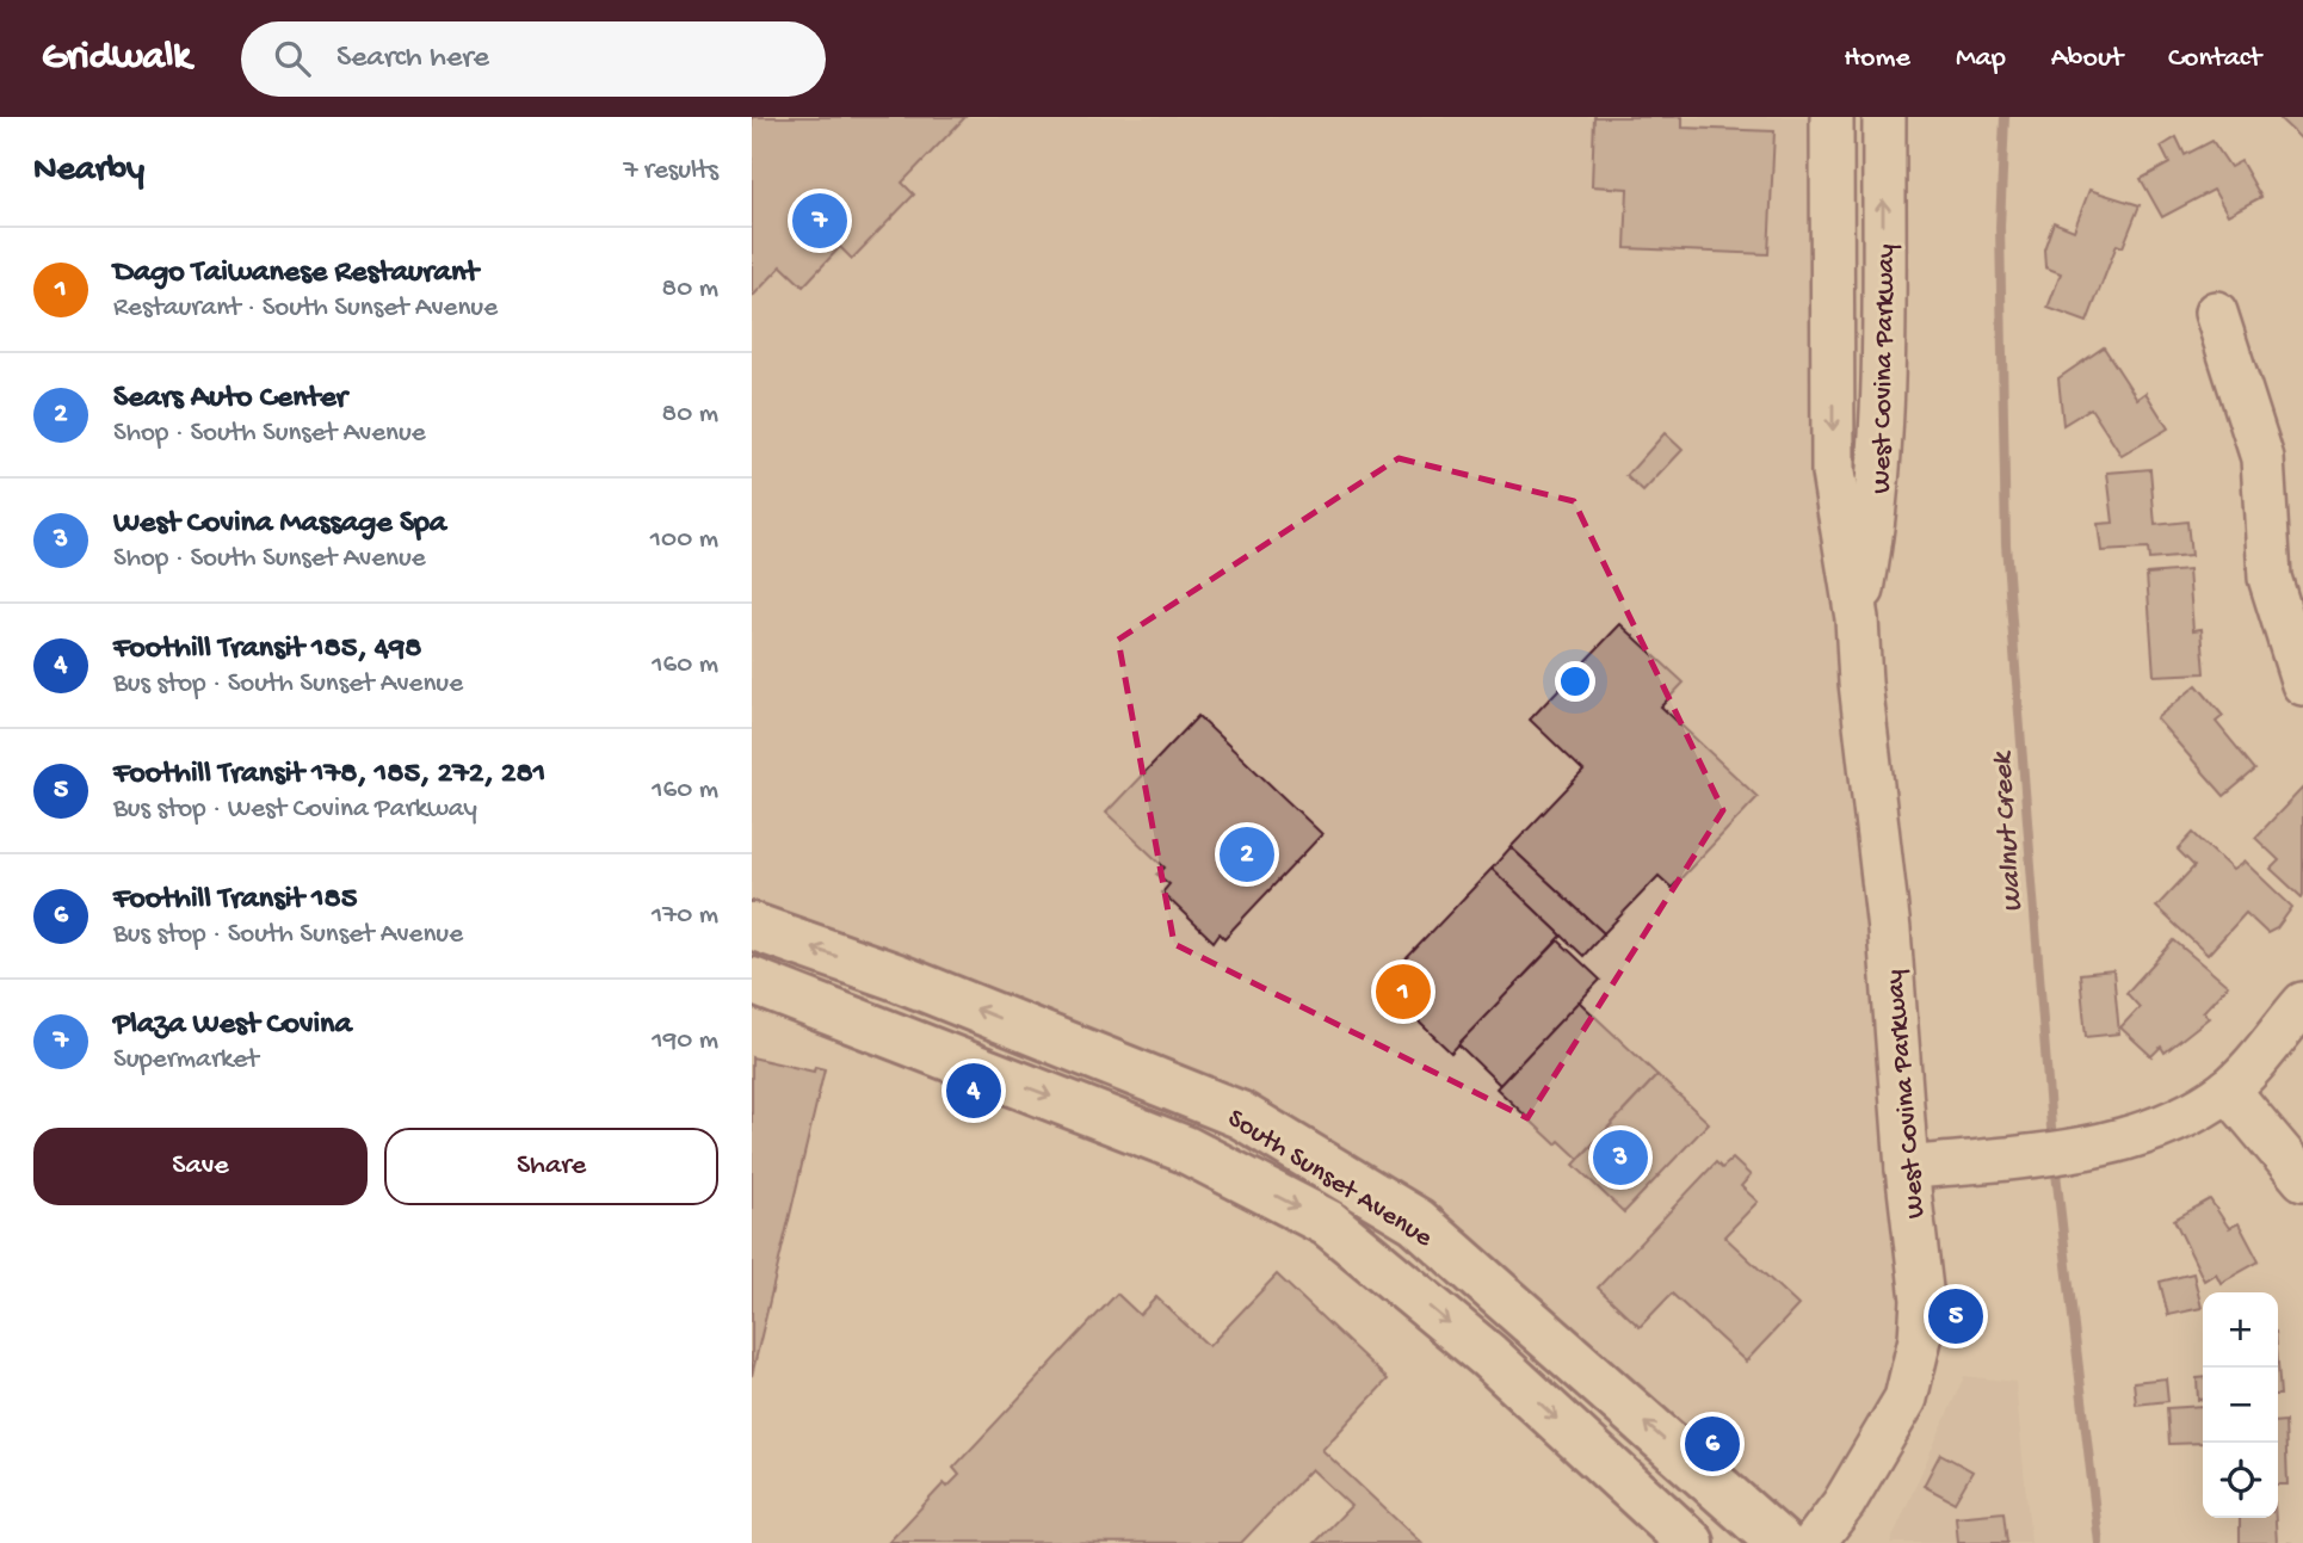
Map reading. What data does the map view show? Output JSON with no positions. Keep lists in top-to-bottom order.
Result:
{
  "streets": {
    "main road": ["South Sunset Avenue"],
    "street": ["West Covina Parkway"]
  },
  "water": ["Walnut Creek"],
  "page": {
    "header": "Gridwalk",
    "search": "Search here",
    "nav": [
      "Home",
      "Map",
      "About",
      "Contact"
    ],
    "heading": ["Nearby", "7 results"],
    "pins": [
      "7",
      "2",
      "1",
      "4",
      "3",
      "5",
      "6"
    ],
    "list": [
      {
        "mark": "1",
        "name": "Dago Taiwanese Restaurant",
        "note": "Restaurant · South Sunset Avenue",
        "value": "80 m"
      },
      {
        "mark": "2",
        "name": "Sears Auto Center",
        "note": "Shop · South Sunset Avenue",
        "value": "80 m"
      },
      {
        "mark": "3",
        "name": "West Covina Massage Spa",
        "note": "Shop · South Sunset Avenue",
        "value": "100 m"
      },
      {
        "mark": "4",
        "name": "Foothill Transit 185, 498",
        "note": "Bus stop · South Sunset Avenue",
        "value": "160 m"
      },
      {
        "mark": "5",
        "name": "Foothill Transit 178, 185, 272, 281",
        "note": "Bus stop · West Covina Parkway",
        "value": "160 m"
      },
      {
        "mark": "6",
        "name": "Foothill Transit 185",
        "note": "Bus stop · South Sunset Avenue",
        "value": "170 m"
      },
      {
        "mark": "7",
        "name": "Plaza West Covina",
        "note": "Supermarket",
        "value": "190 m"
      }
    ],
    "buttons": ["Save", "Share"],
    "map_buttons": ["+", "−"]
  }
}
